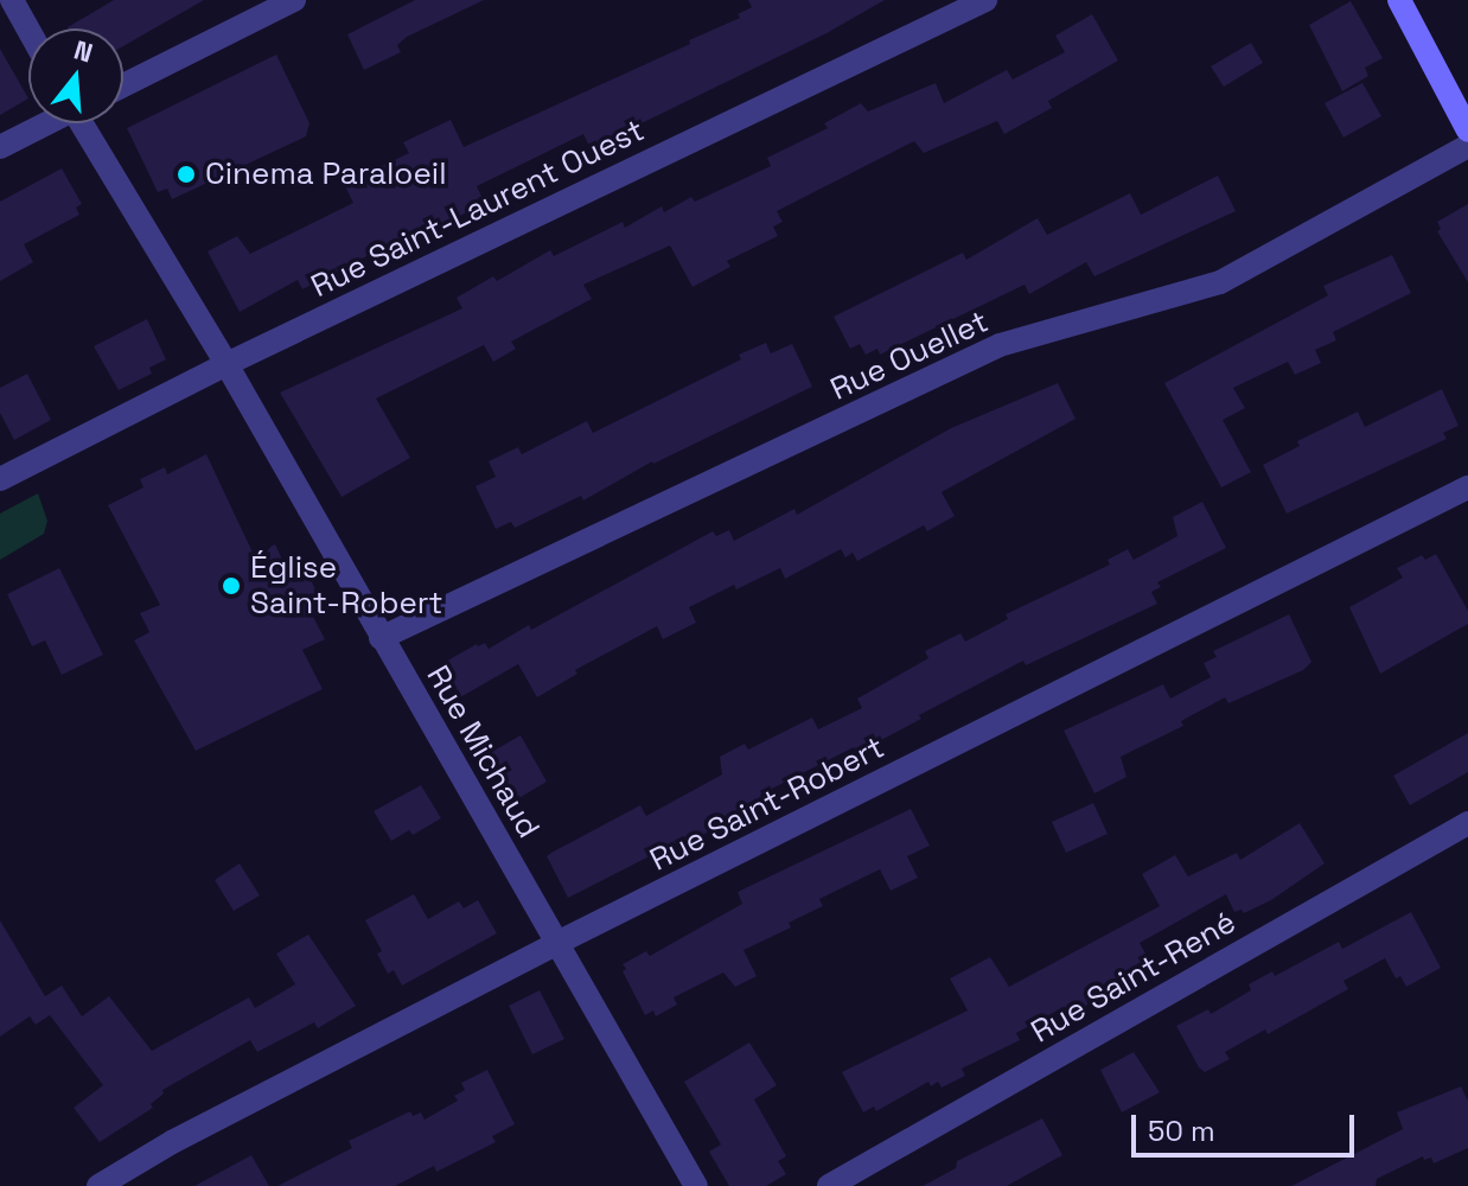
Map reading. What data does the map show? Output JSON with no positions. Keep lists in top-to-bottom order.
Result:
{
  "streets": {
    "street": [
      "Rue Saint-Laurent Ouest",
      "Rue Ouellet",
      "Rue Michaud",
      "Rue Saint-Robert",
      "Rue Saint-René"
    ]
  },
  "crossings": [
    ["Rue Saint-Laurent Ouest", "Rue Michaud"],
    ["Rue Ouellet", "Rue Michaud"],
    ["Rue Michaud", "Rue Saint-Robert"]
  ],
  "places": ["Cinema Paraloeil", "Église Saint-Robert"],
  "scale_bar": "50 m",
  "north": "top"
}
